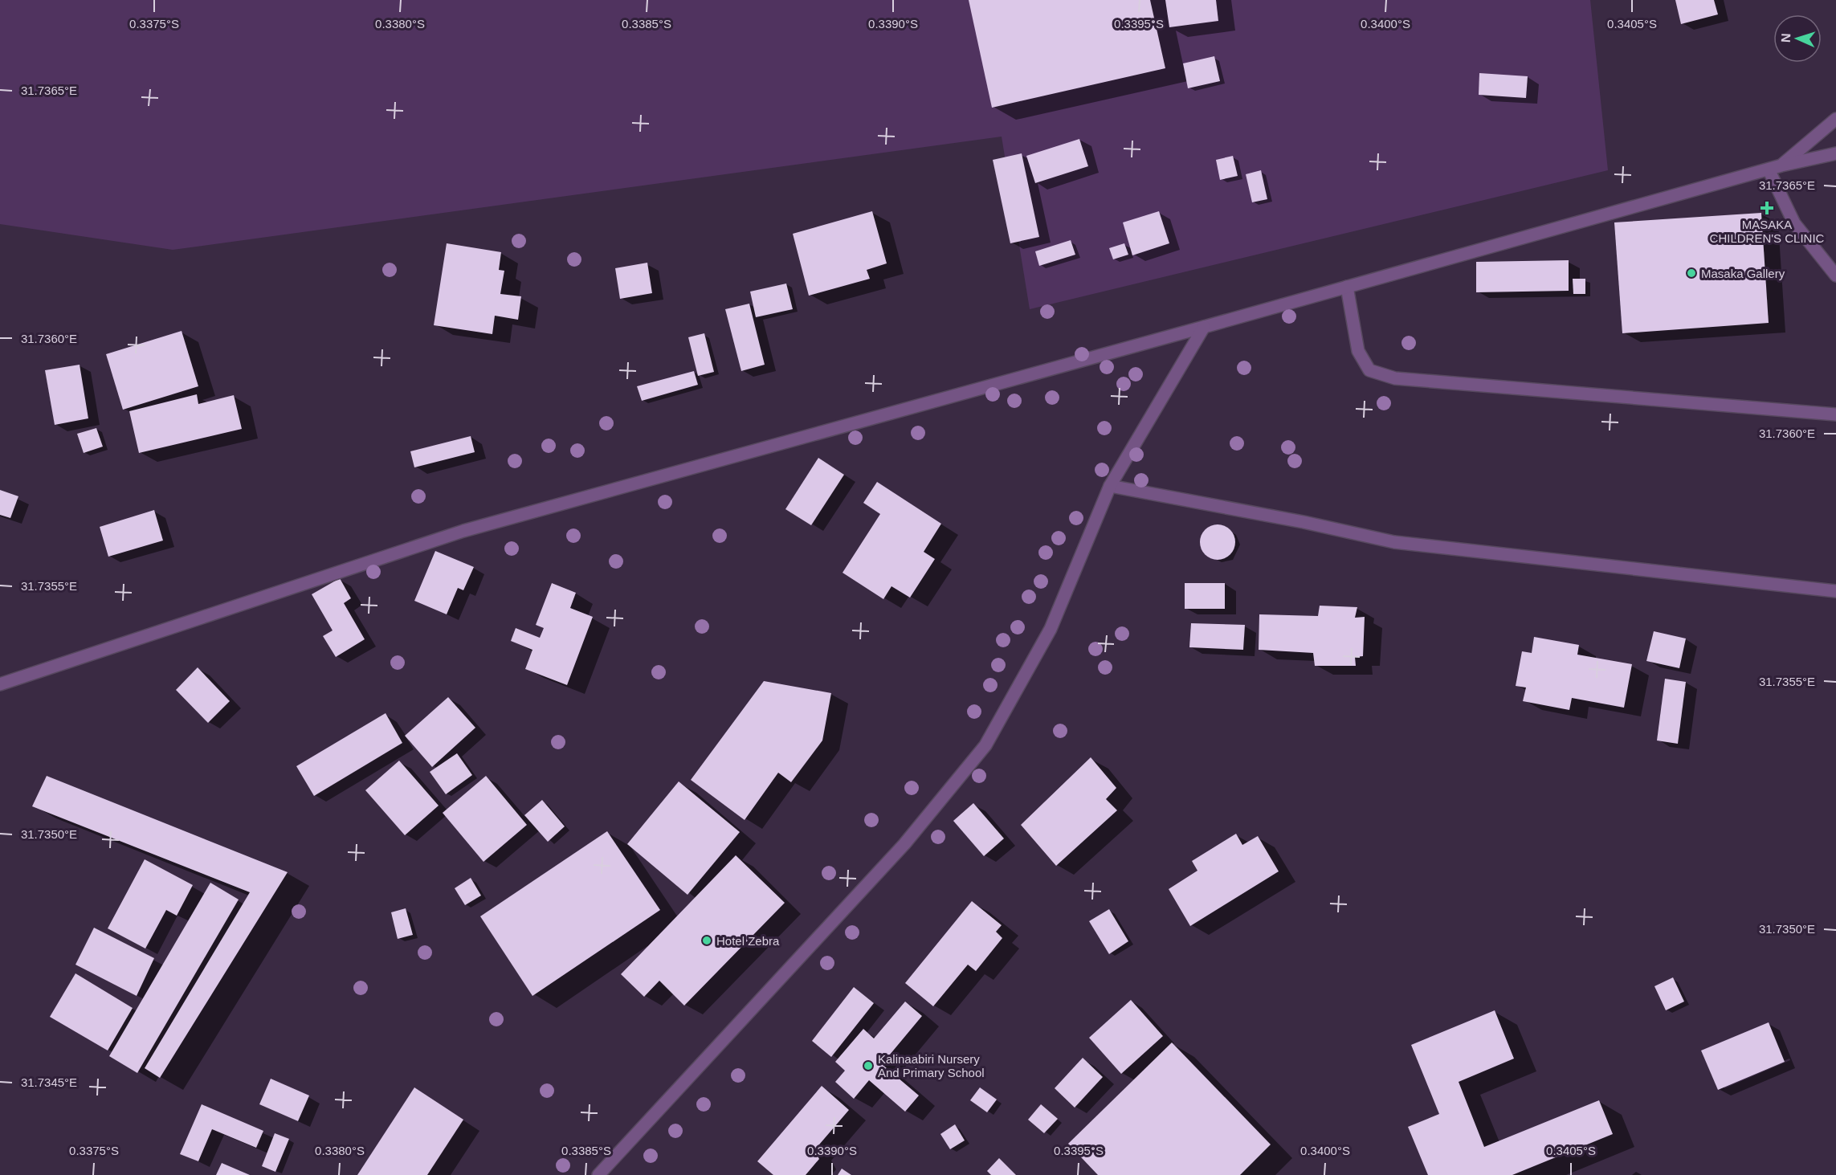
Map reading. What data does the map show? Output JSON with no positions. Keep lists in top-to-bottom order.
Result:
{
  "places": {
    "health": ["MASAKA CHILDREN'S CLINIC"],
    "other": ["Masaka Gallery", "Hotel Zebra", "Kalinaabiri Nursery And Primary School"]
  },
  "north": "left",
  "coordinates": [
    "0.3375°S",
    "0.3380°S",
    "0.3385°S",
    "0.3390°S",
    "0.3395°S",
    "0.3400°S",
    "0.3405°S",
    "31.7365°E",
    "31.7360°E",
    "31.7355°E",
    "31.7350°E",
    "31.7345°E"
  ]
}
